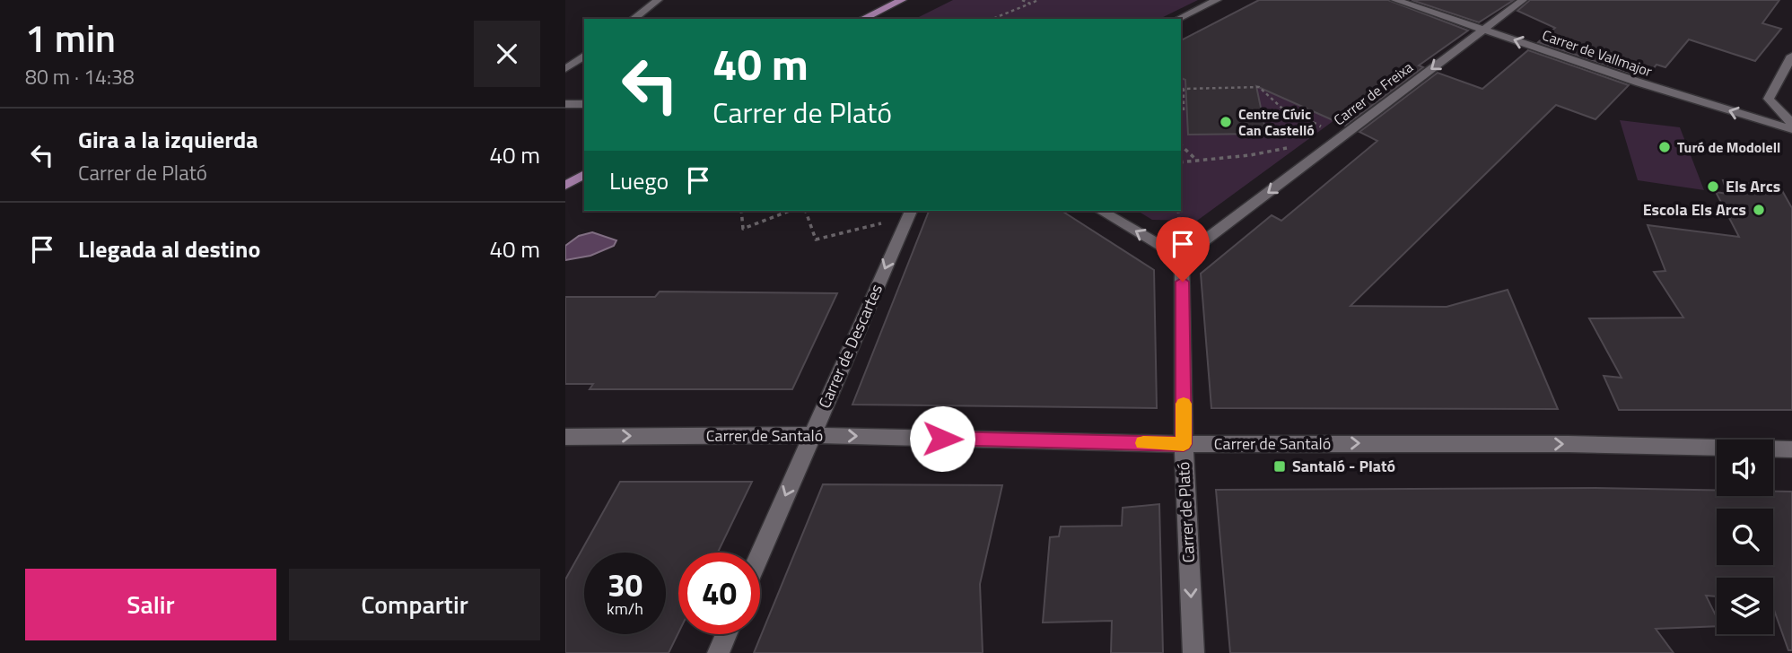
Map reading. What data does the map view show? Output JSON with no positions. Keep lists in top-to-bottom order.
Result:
{
  "streets": {
    "street": [
      "Carrer de Vallmajor",
      "Carrer de Freixa",
      "Carrer de Descartes",
      "Carrer de Santaló",
      "Carrer de Plató"
    ]
  },
  "crossings": [
    ["Carrer de Vallmajor", "Carrer de Freixa"],
    ["Carrer de Freixa", "Carrer de Plató"],
    ["Carrer de Descartes", "Carrer de Santaló"],
    ["Carrer de Santaló", "Carrer de Plató"]
  ],
  "one_way": [
    "Carrer de Vallmajor",
    "Carrer de Freixa",
    "Carrer de Descartes",
    "Carrer de Santaló",
    "Carrer de Plató"
  ],
  "places": {
    "other": [
      "Centre Cívic Can Castelló",
      "Turó de Modolell",
      "Els Arcs",
      "Escola Els Arcs"
    ],
    "transit": ["Santaló - Plató"]
  },
  "page": {
    "heading": ["1 min", "80 m · 14:38"],
    "turn": ["40 m", "Carrer de Plató"],
    "list": [
      {
        "name": "Gira a la izquierda",
        "note": "Carrer de Plató",
        "value": "40 m"
      },
      {
        "name": "Llegada al destino",
        "value": "40 m"
      }
    ],
    "then": "Luego",
    "speed": "30 km/h",
    "limit": "40",
    "buttons": ["Salir", "Compartir"]
  }
}
